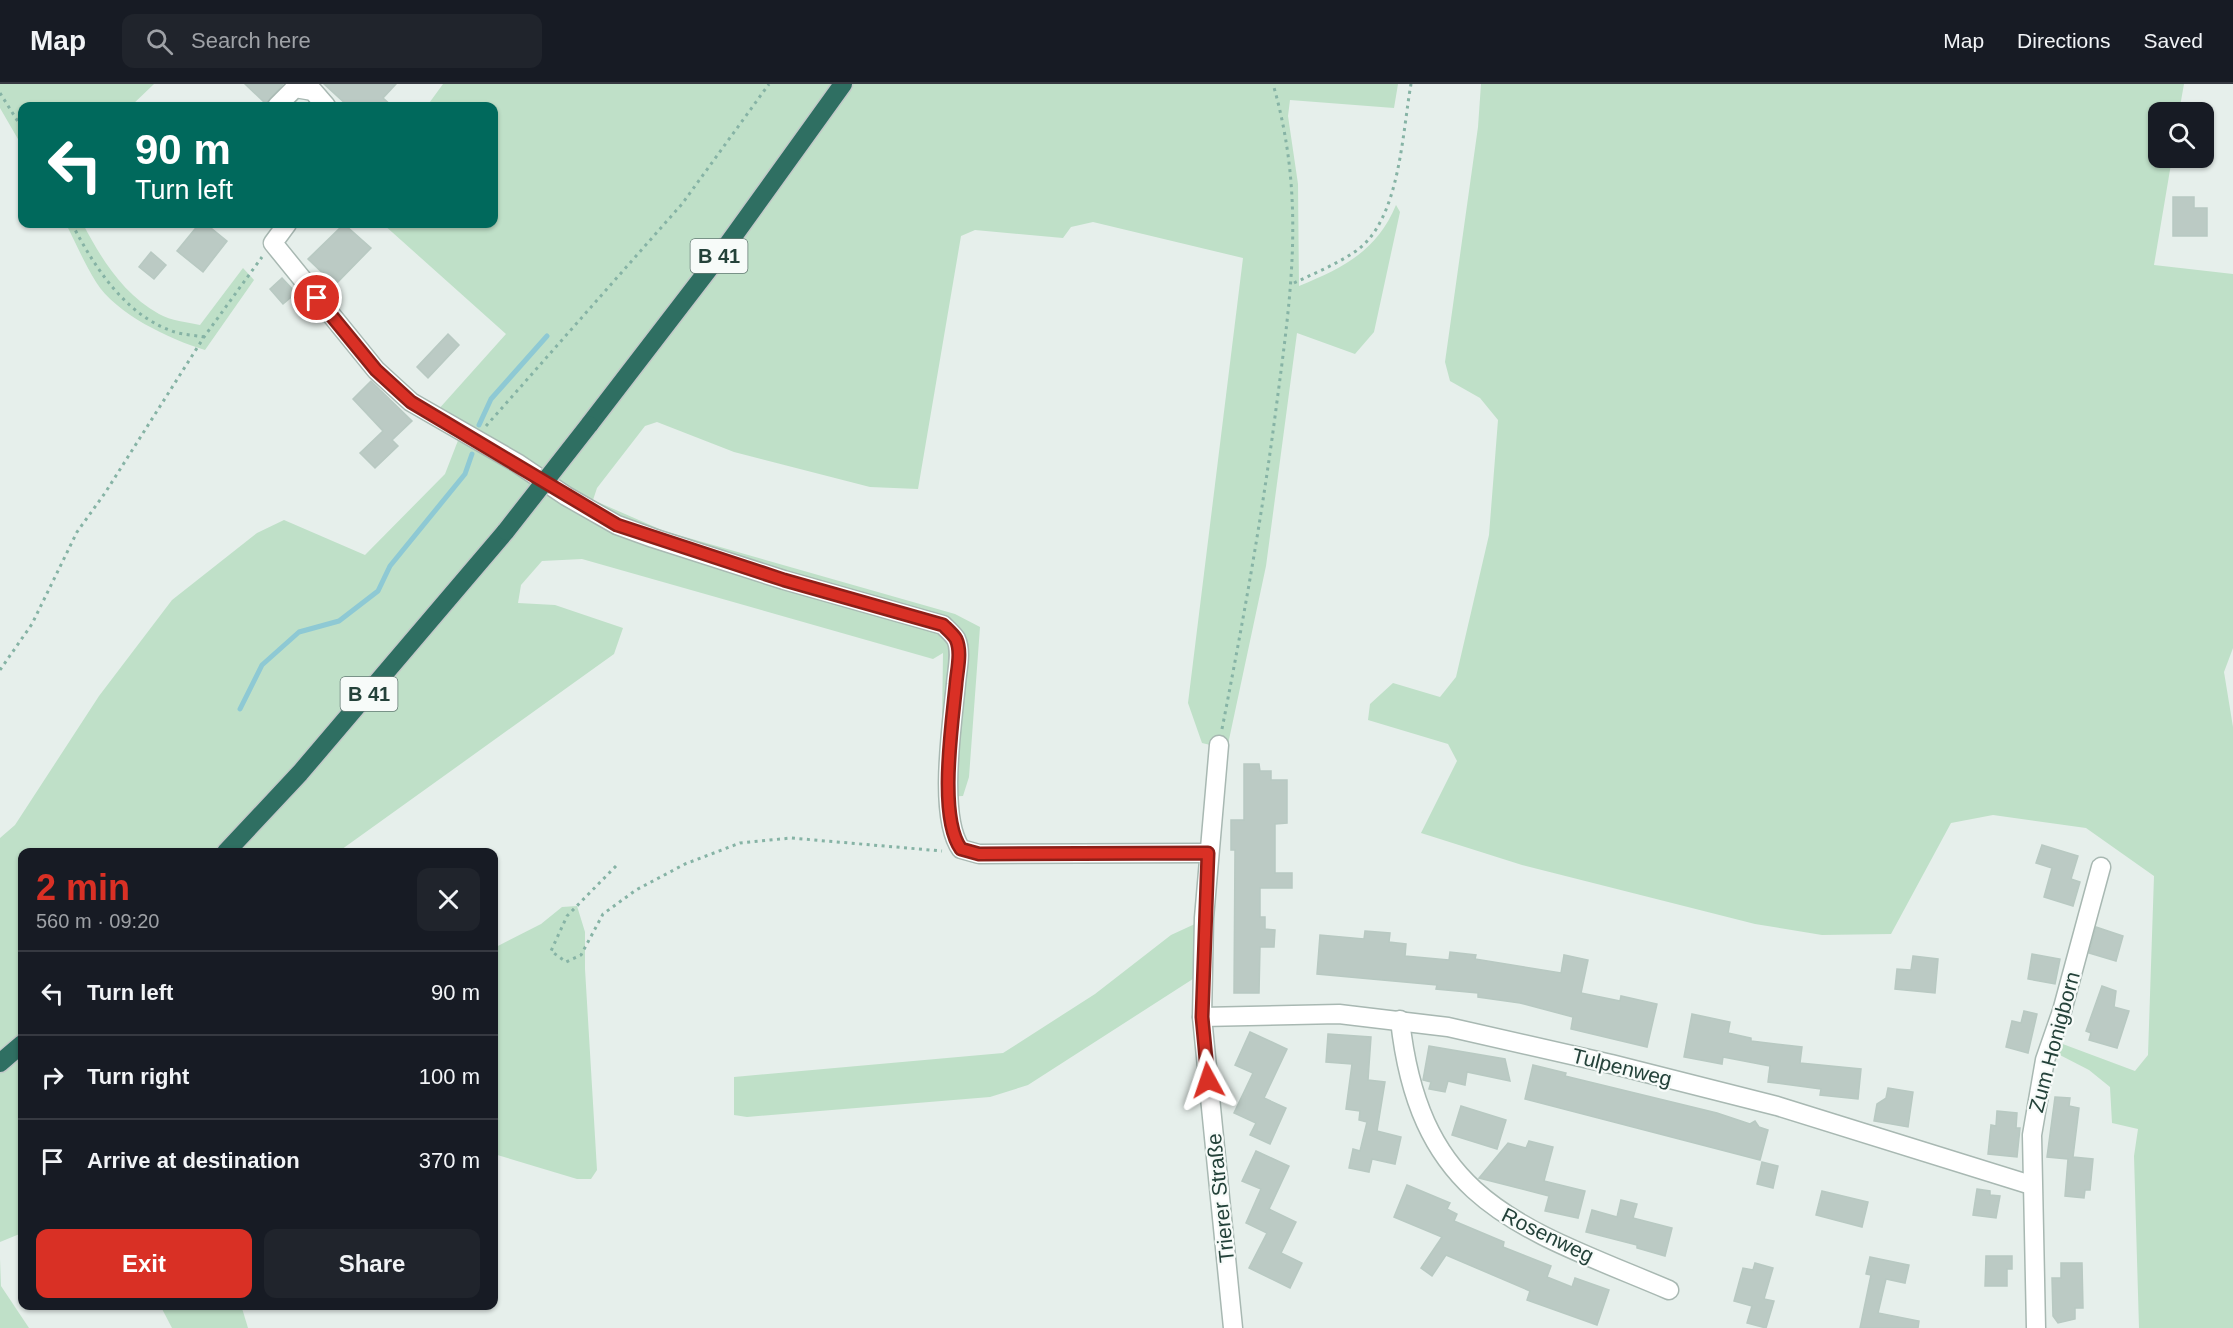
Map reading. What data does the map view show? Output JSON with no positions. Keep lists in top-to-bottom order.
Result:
{
  "streets": {
    "highway": ["B 41"],
    "street": [
      "Zum Honigborn",
      "Tulpenweg",
      "Trierer Straße",
      "Rosenweg"
    ]
  },
  "crossings": [
    ["Zum Honigborn", "Tulpenweg"],
    ["Tulpenweg", "Trierer Straße"],
    ["Tulpenweg", "Rosenweg"]
  ],
  "page": {
    "header": "Map",
    "search": "Search here",
    "nav": ["Map", "Directions", "Saved"],
    "turn": ["90 m", "Turn left"],
    "heading": ["2 min", "560 m · 09:20"],
    "list": [
      {
        "name": "Turn left",
        "value": "90 m"
      },
      {
        "name": "Turn right",
        "value": "100 m"
      },
      {
        "name": "Arrive at destination",
        "value": "370 m"
      }
    ],
    "buttons": ["Exit", "Share"]
  }
}
